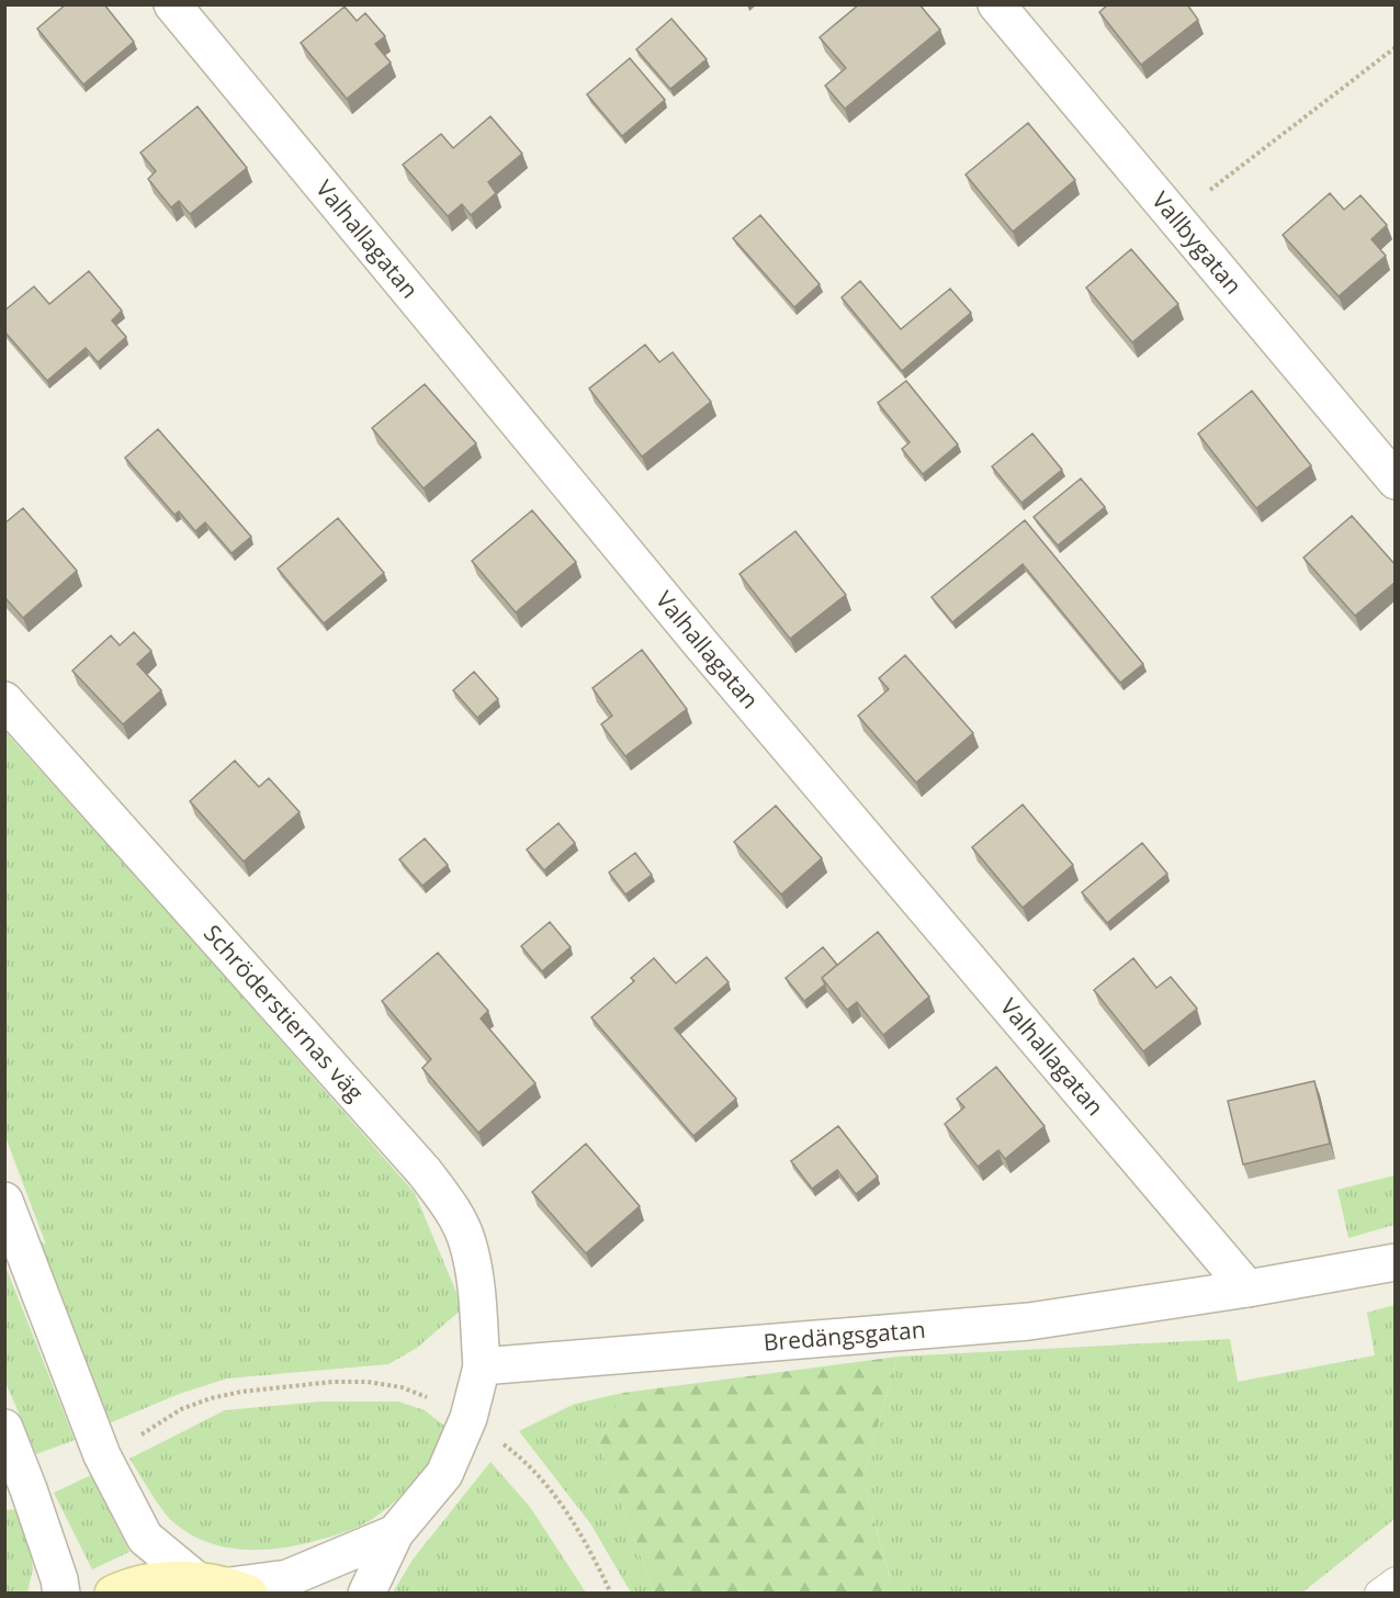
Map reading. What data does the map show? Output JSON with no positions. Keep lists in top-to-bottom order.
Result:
{
  "streets": {
    "street": [
      "Valhallagatan",
      "Vallbygatan",
      "Schröderstiernas väg",
      "Bredängsgatan"
    ]
  },
  "crossings": [
    ["Valhallagatan", "Bredängsgatan"],
    ["Schröderstiernas väg", "Bredängsgatan"]
  ]
}
